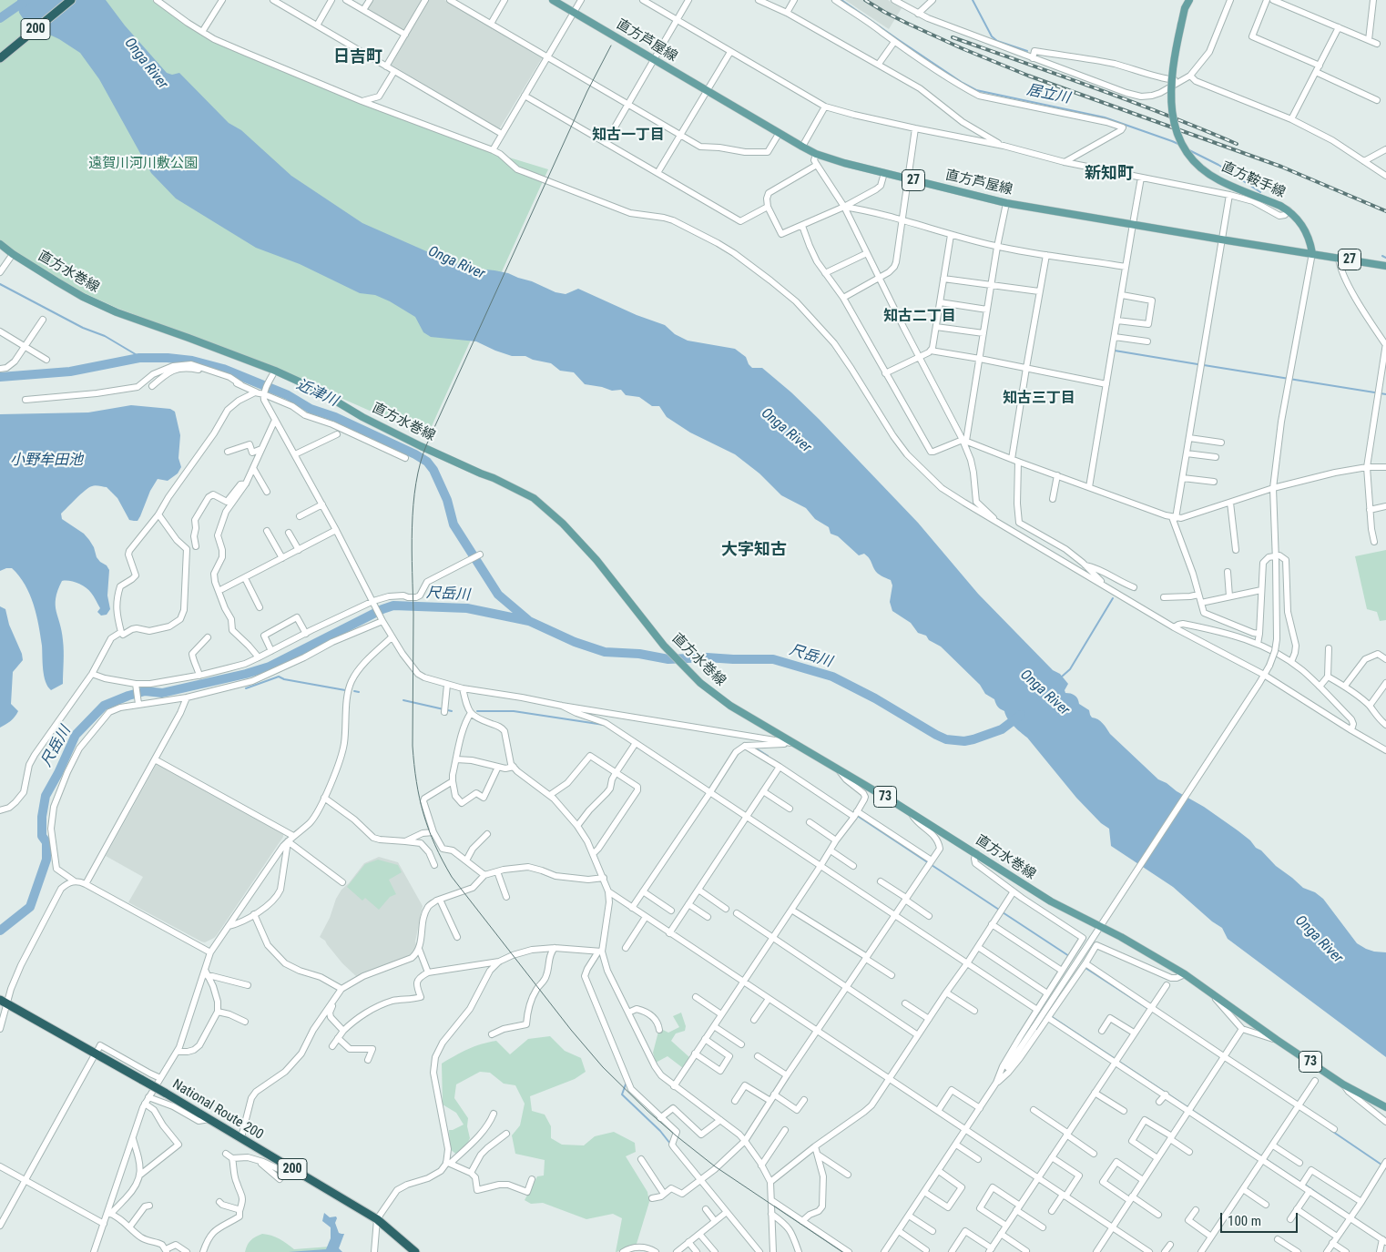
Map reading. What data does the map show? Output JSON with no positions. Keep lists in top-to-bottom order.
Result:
{
  "streets": {
    "highway": ["200", "National Route 200"],
    "main road": [
      "直方芦屋線",
      "27",
      "直方鞍手線",
      "直方水巻線",
      "73"
    ]
  },
  "crossings": [
    ["直方芦屋線", "直方鞍手線"]
  ],
  "districts": [
    "日吉町",
    "知古一丁目",
    "新知町",
    "知古二丁目",
    "知古三丁目",
    "大字知古"
  ],
  "water": [
    "Onga River",
    "居立川",
    "近津川",
    "小野牟田池",
    "尺岳川"
  ],
  "parks": ["遠賀川河川敷公園"],
  "scale_bar": "100 m"
}
